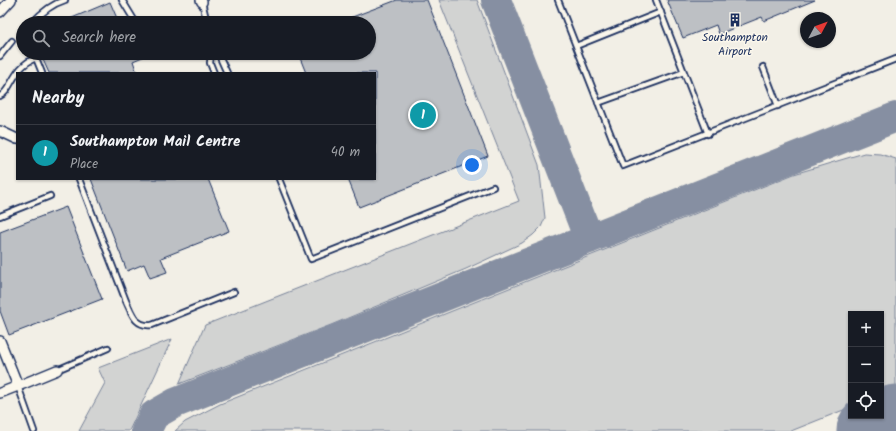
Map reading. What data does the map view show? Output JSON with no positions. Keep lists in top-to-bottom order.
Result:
{
  "places": {
    "building": ["Southampton Airport"]
  },
  "north": "top right",
  "page": {
    "search": "Search here",
    "heading": "Nearby",
    "pins": "1",
    "list": [
      {
        "mark": "1",
        "name": "Southampton Mail Centre",
        "note": "Place",
        "value": "40 m"
      }
    ],
    "map_buttons": ["+", "−"]
  }
}
